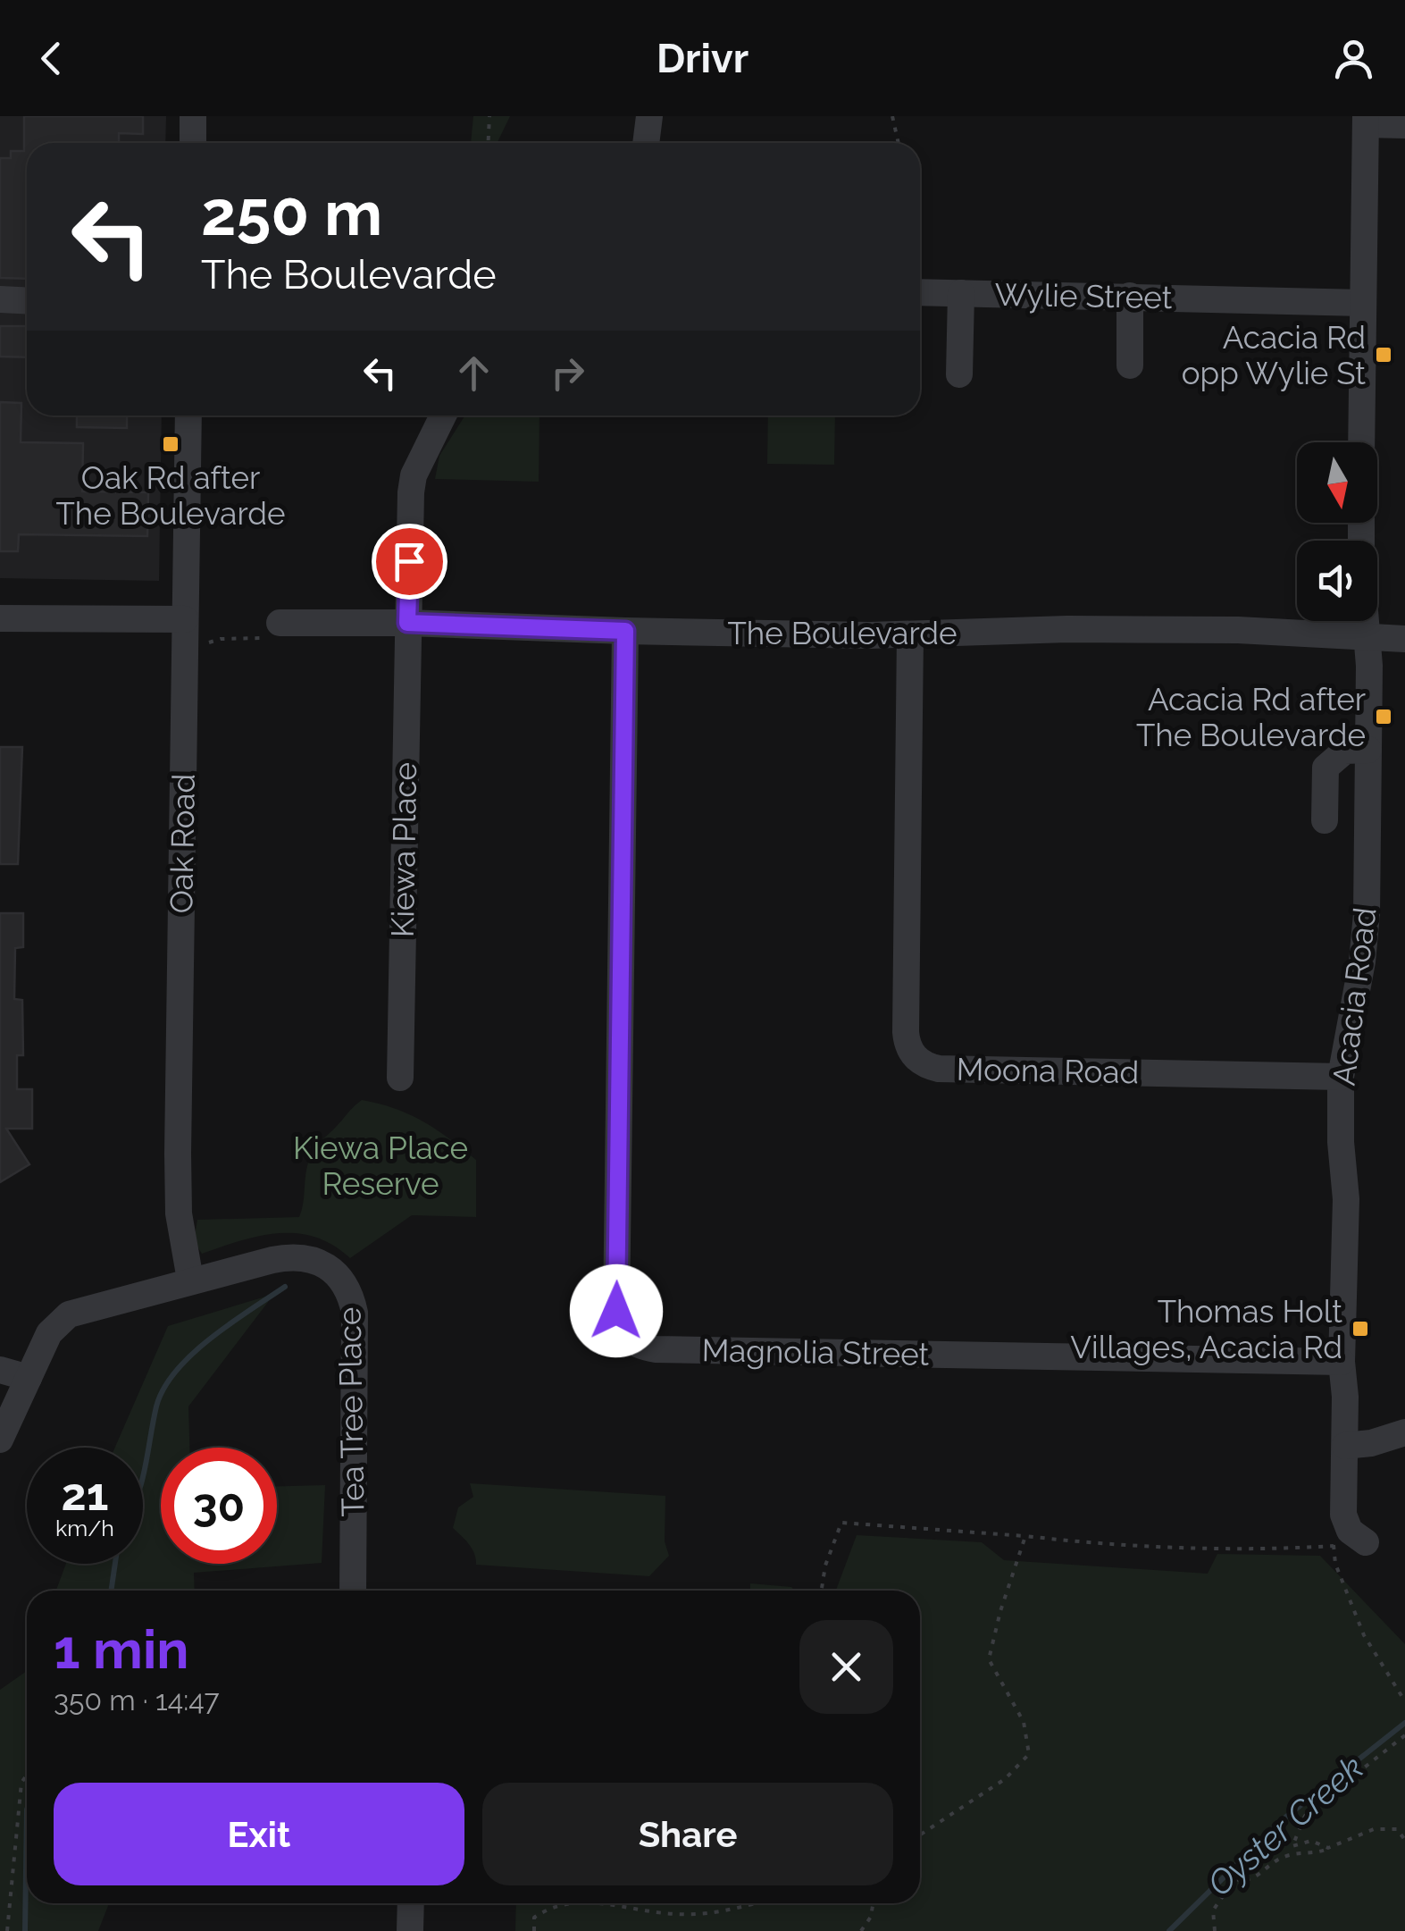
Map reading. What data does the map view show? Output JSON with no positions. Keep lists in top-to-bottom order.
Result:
{
  "streets": {
    "street": [
      "Wylie Street",
      "The Boulevarde",
      "Oak Road",
      "Kiewa Place",
      "Acacia Road",
      "Moona Road",
      "Magnolia Street",
      "Tea Tree Place"
    ]
  },
  "crossings": [
    ["The Boulevarde", "Kiewa Place"],
    ["The Boulevarde", "Acacia Road"],
    ["The Boulevarde", "Moona Road"],
    ["The Boulevarde", "Magnolia Street"],
    ["Oak Road", "Tea Tree Place"],
    ["Acacia Road", "Moona Road"],
    ["Acacia Road", "Magnolia Street"]
  ],
  "water": ["Oyster Creek"],
  "parks": ["Kiewa Place Reserve"],
  "places": {
    "transit": [
      "Acacia Rd opp Wylie St",
      "Oak Rd after The Boulevarde",
      "Acacia Rd after The Boulevarde",
      "Thomas Holt Villages, Acacia Rd"
    ]
  },
  "north": "bottom",
  "page": {
    "header": "Drivr",
    "turn": ["250 m", "The Boulevarde"],
    "speed": "21 km/h",
    "limit": "30",
    "heading": ["1 min", "350 m · 14:47"],
    "buttons": ["Exit", "Share"]
  }
}
